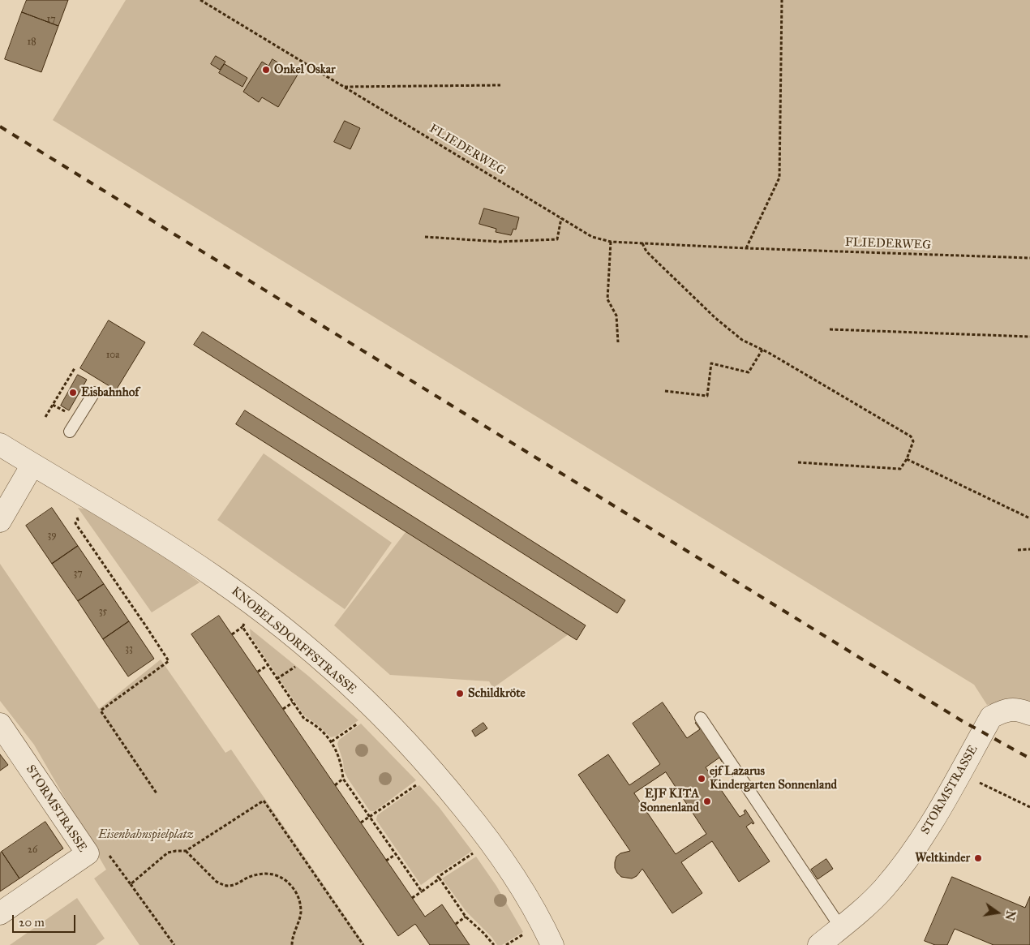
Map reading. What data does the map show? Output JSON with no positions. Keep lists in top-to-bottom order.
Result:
{
  "streets": {
    "street": ["KNOBELSDORFFSTRASSE", "STORMSTRASSE"],
    "path": ["FLIEDERWEG"]
  },
  "parks": ["Eisenbahnspielplatz"],
  "places": [
    "Onkel Oskar",
    "Eisbahnhof",
    "Schildkröte",
    "ejf Lazarus Kindergarten Sonnenland",
    "EJF KITA Sonnenland",
    "Weltkinder"
  ],
  "house_numbers": [
    "17",
    "18",
    "10a",
    "39",
    "37",
    "35",
    "33",
    "26"
  ],
  "scale_bar": "20 m",
  "north": "right"
}
